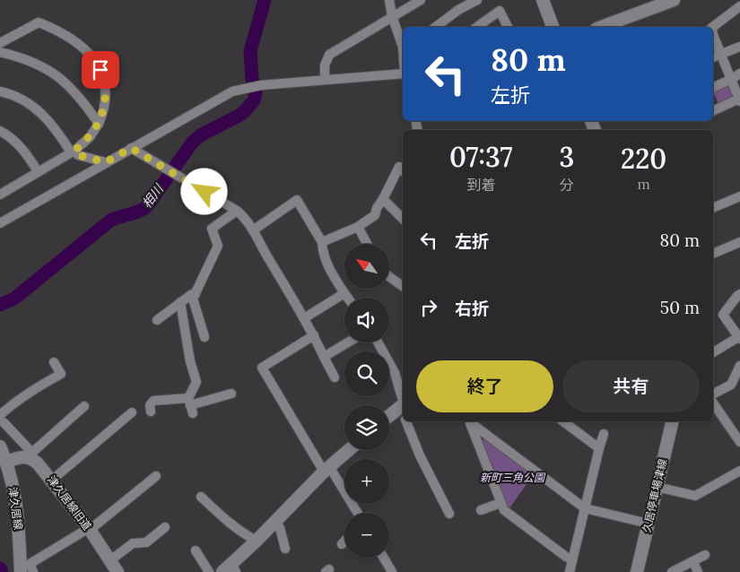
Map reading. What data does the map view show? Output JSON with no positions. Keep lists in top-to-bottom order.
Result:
{
  "streets": {
    "street": ["久居停車場津線", "津久居線旧道", "津久居線"]
  },
  "water": ["相川"],
  "parks": ["新町三角公園"],
  "north": "top left",
  "page": {
    "turn": ["80 m", "左折"],
    "eta": [
      "07:37",
      "到着",
      "3",
      "分",
      "220",
      "m"
    ],
    "list": [
      {
        "name": "左折",
        "value": "80 m"
      },
      {
        "name": "右折",
        "value": "50 m"
      }
    ],
    "map_buttons": ["+", "−"],
    "buttons": ["終了", "共有"]
  }
}
